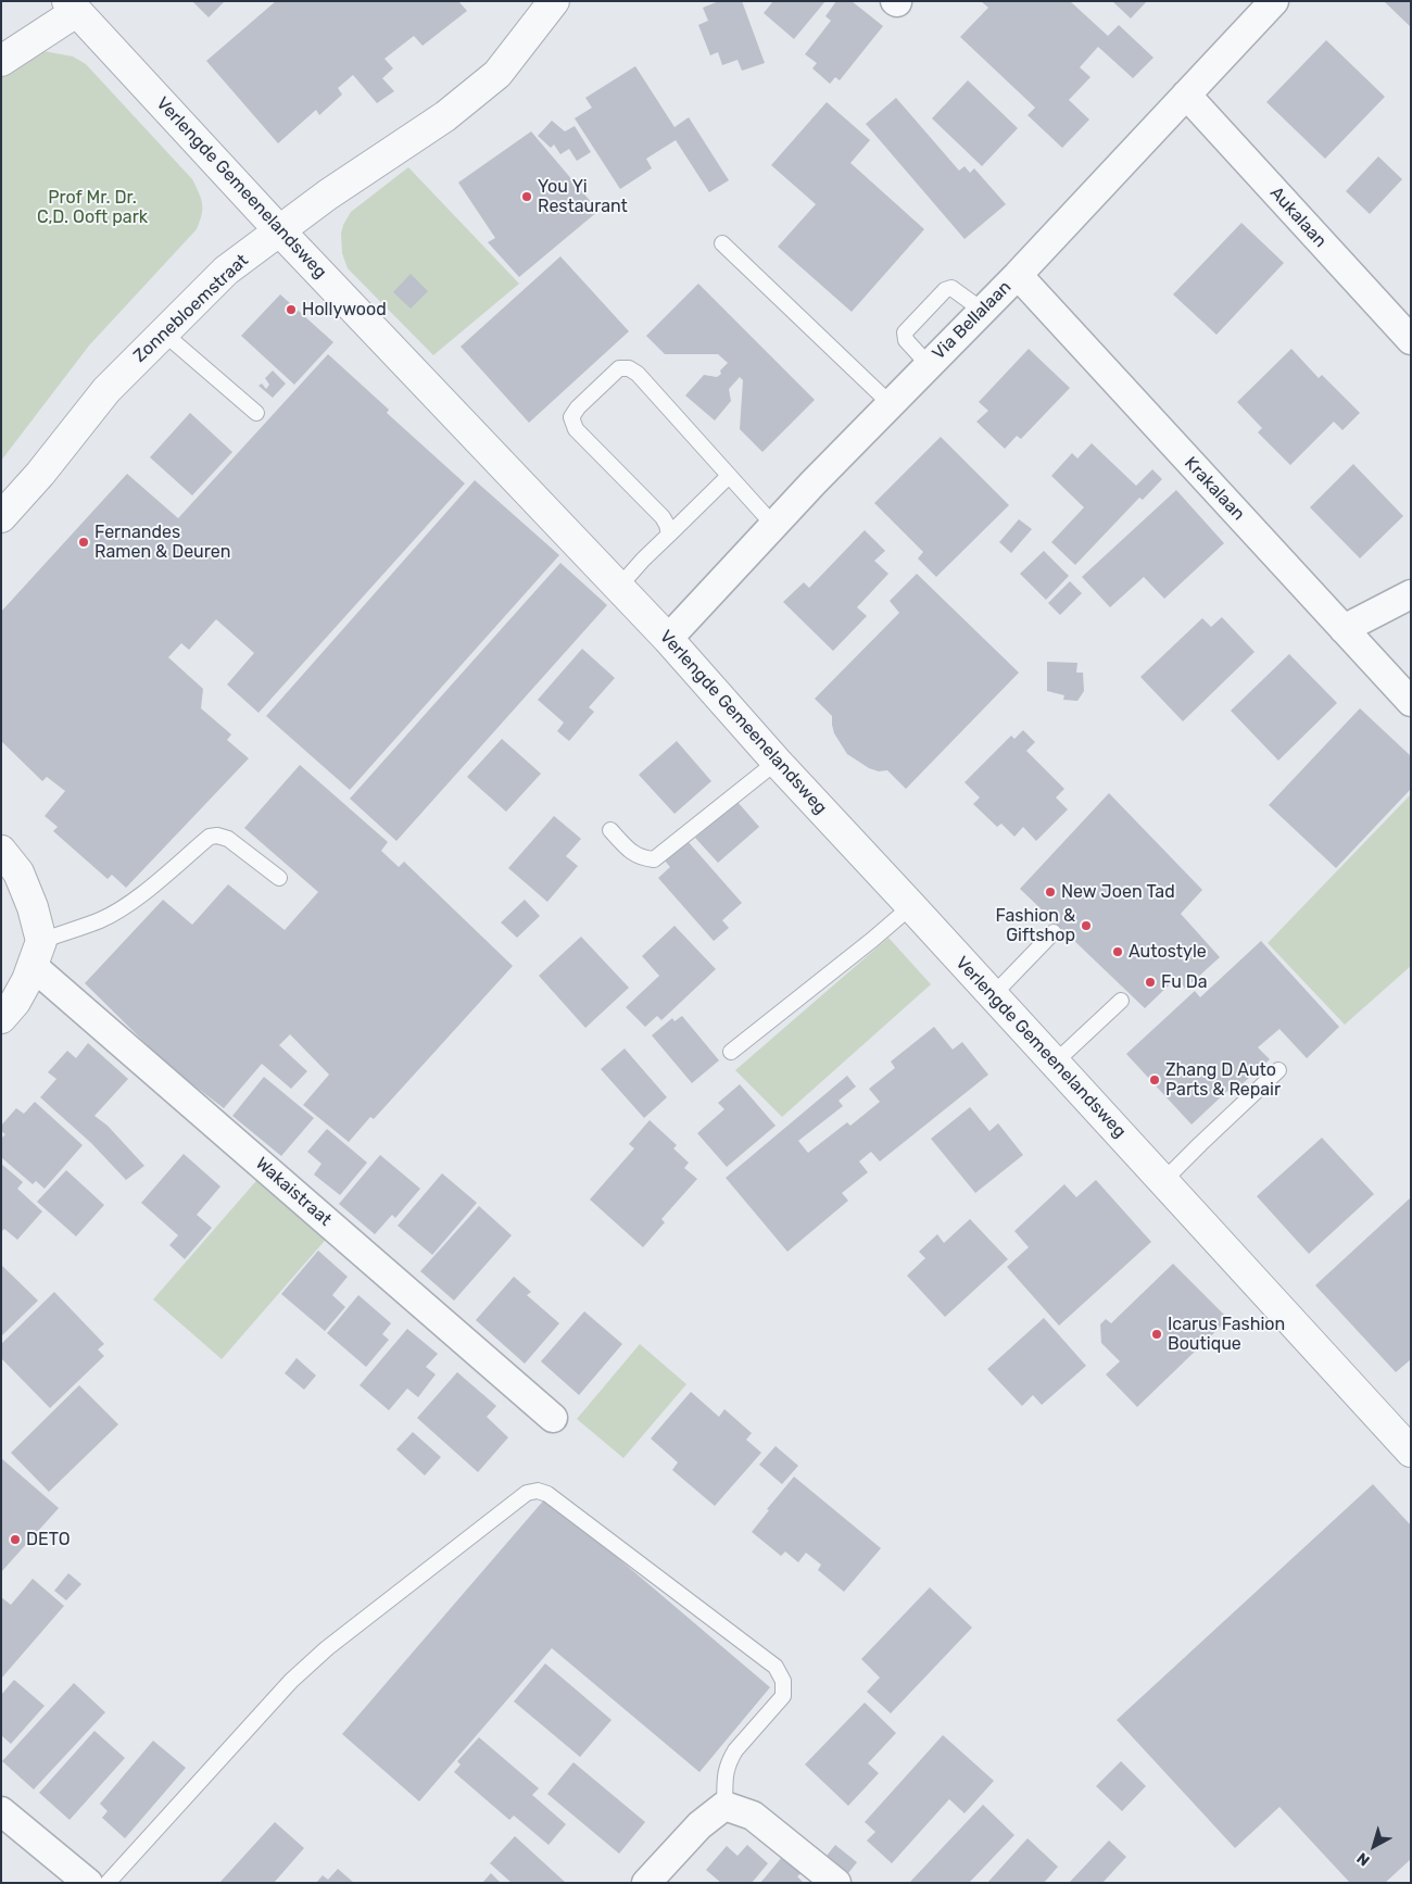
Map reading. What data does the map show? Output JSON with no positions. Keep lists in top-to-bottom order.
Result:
{
  "streets": {
    "street": [
      "Verlengde Gemeenelandsweg",
      "Aukalaan",
      "Zonnebloemstraat",
      "Via Bellalaan",
      "Krakalaan",
      "Wakaistraat"
    ]
  },
  "crossings": [
    ["Verlengde Gemeenelandsweg", "Zonnebloemstraat"],
    ["Verlengde Gemeenelandsweg", "Via Bellalaan"],
    ["Aukalaan", "Via Bellalaan"],
    ["Via Bellalaan", "Krakalaan"]
  ],
  "parks": ["Prof Mr. Dr. C,D. Ooft park"],
  "places": [
    "You Yi Restaurant",
    "Hollywood",
    "Fernandes Ramen & Deuren",
    "New Joen Tad",
    "Fashion & Giftshop",
    "Autostyle",
    "Fu Da",
    "Zhang D Auto Parts & Repair",
    "Icarus Fashion Boutique",
    "DETO"
  ],
  "north": "bottom left"
}
